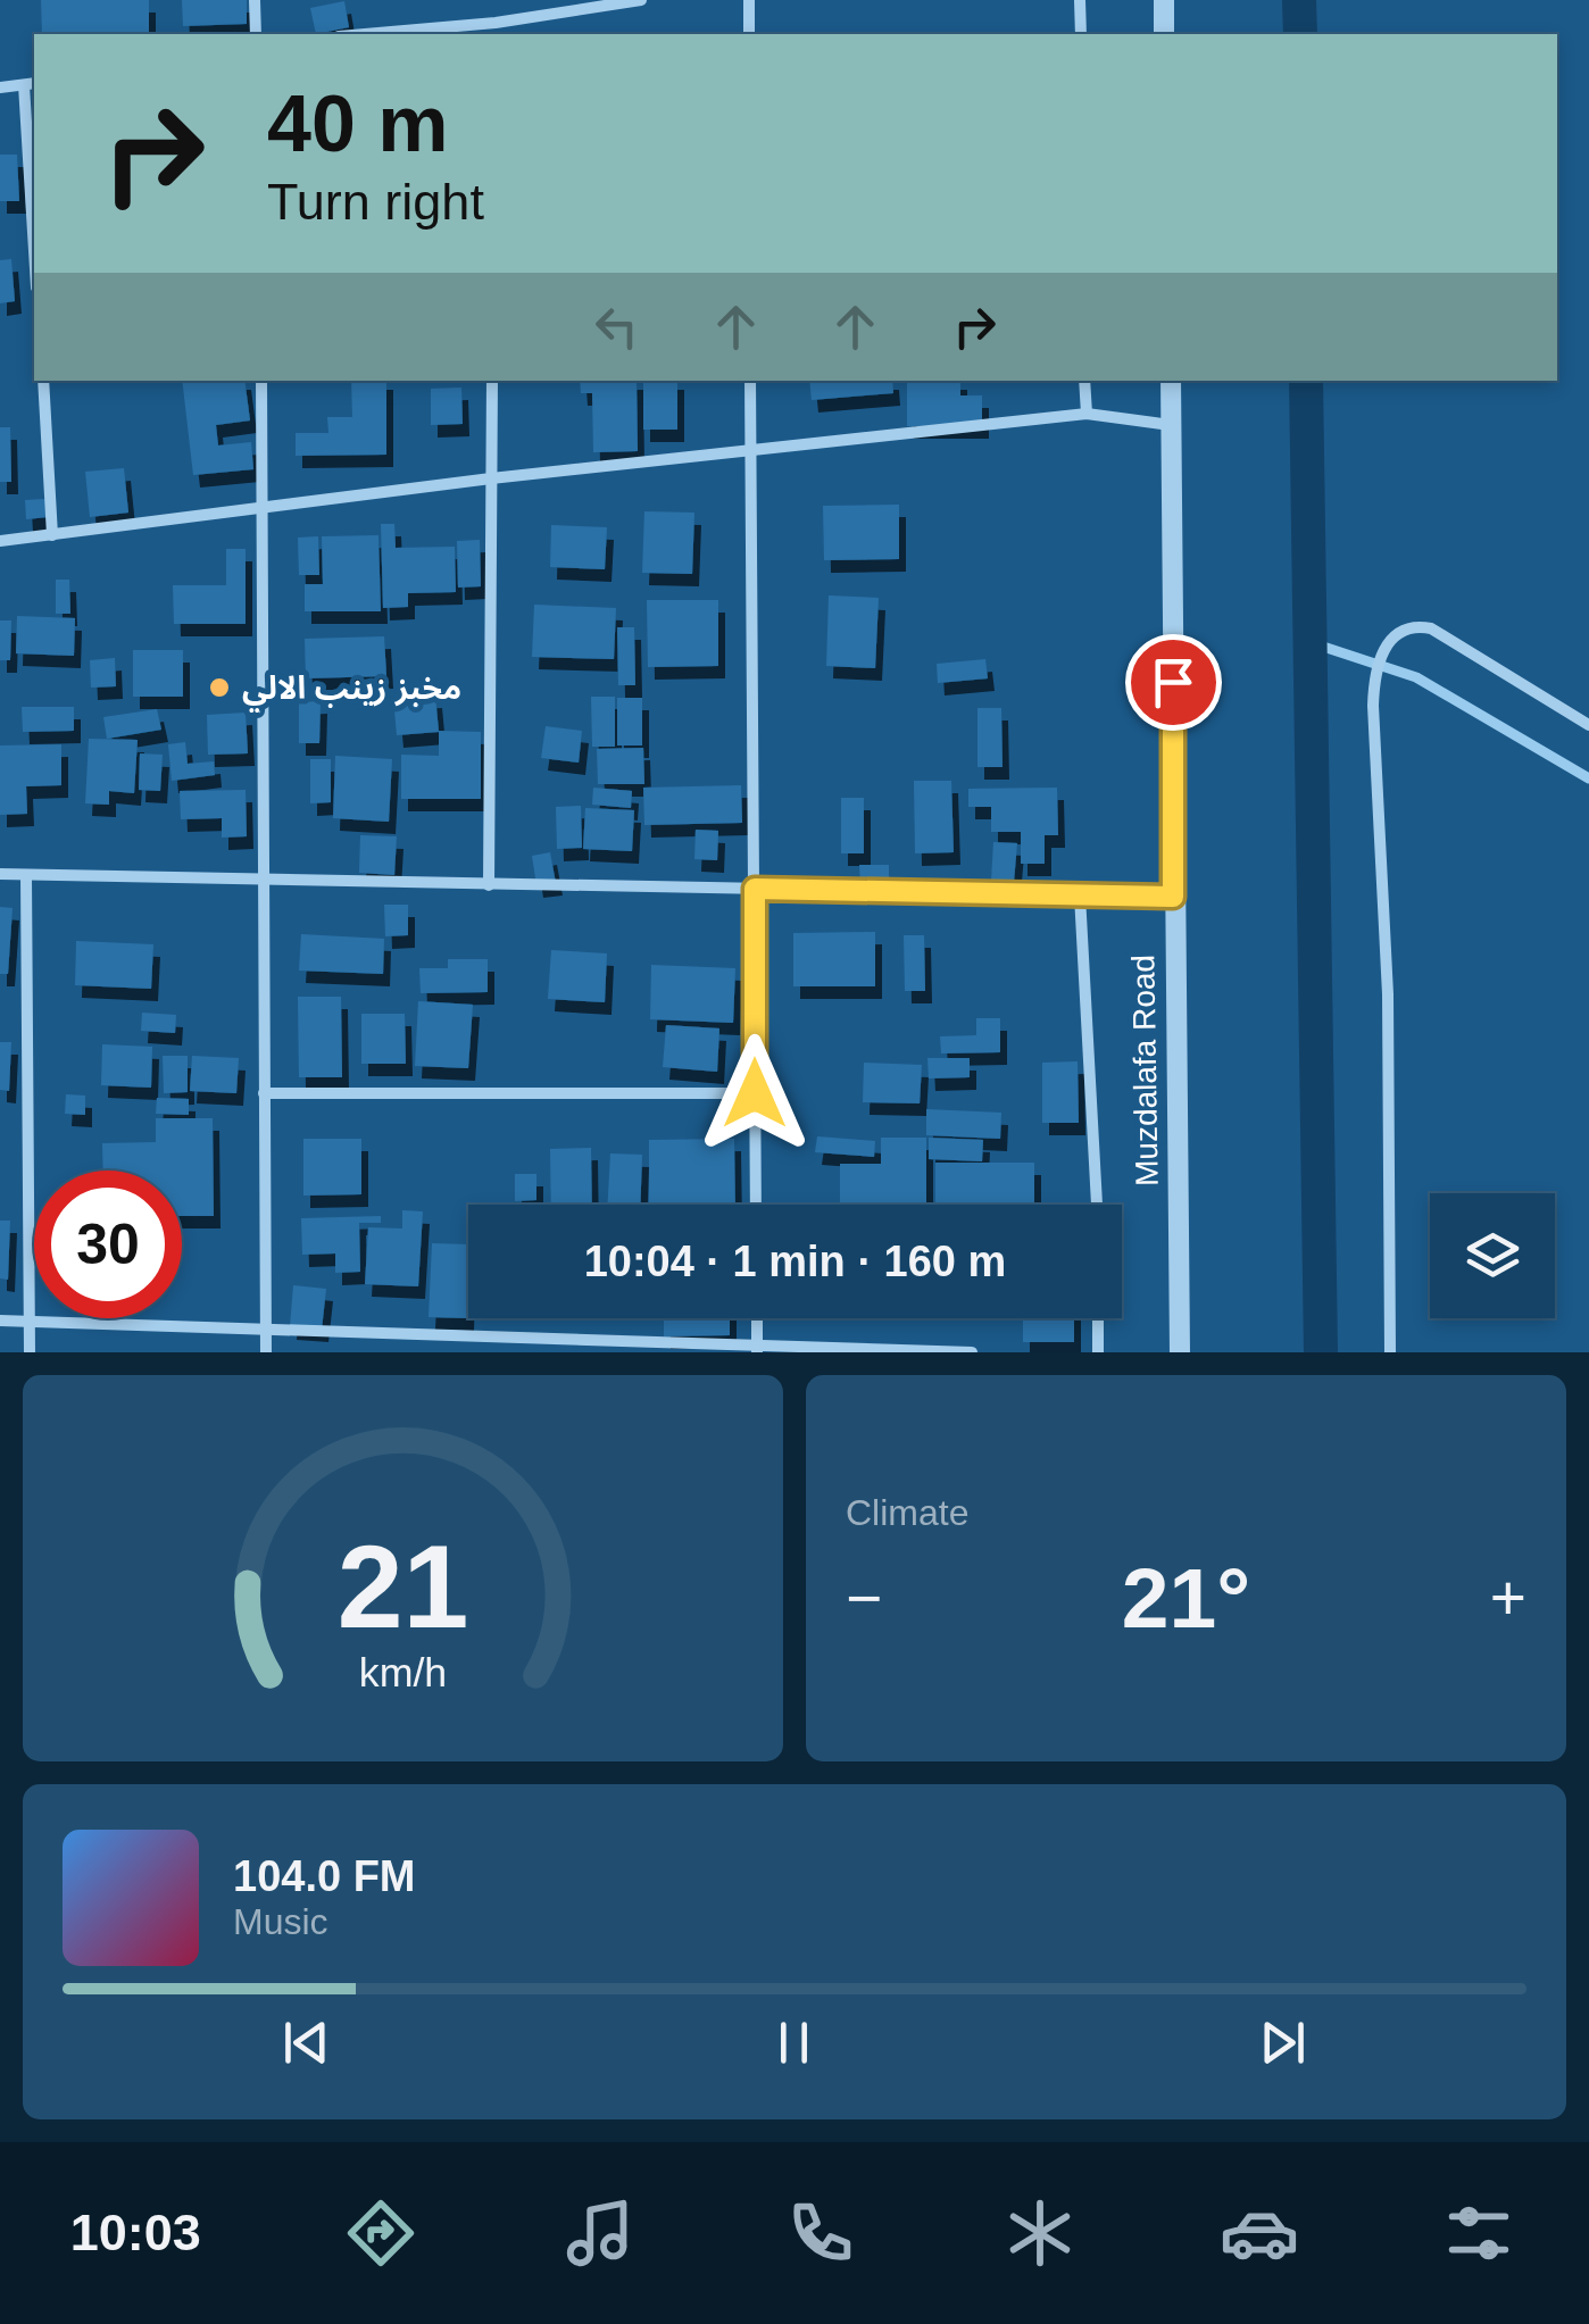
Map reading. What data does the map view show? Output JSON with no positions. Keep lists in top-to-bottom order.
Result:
{
  "streets": {
    "street": ["Muzdalafa Road"]
  },
  "places": ["مخبز زينب الالي"],
  "page": {
    "turn": ["40 m", "Turn right"],
    "limit": "30",
    "trip": "10:04 · 1 min · 160 m",
    "tile": "Climate",
    "heat": ["−", "21°", "+"],
    "song": ["104.0 FM", "Music"],
    "tabs": "10:03",
    "gauge": ["21", "km/h"]
  }
}
